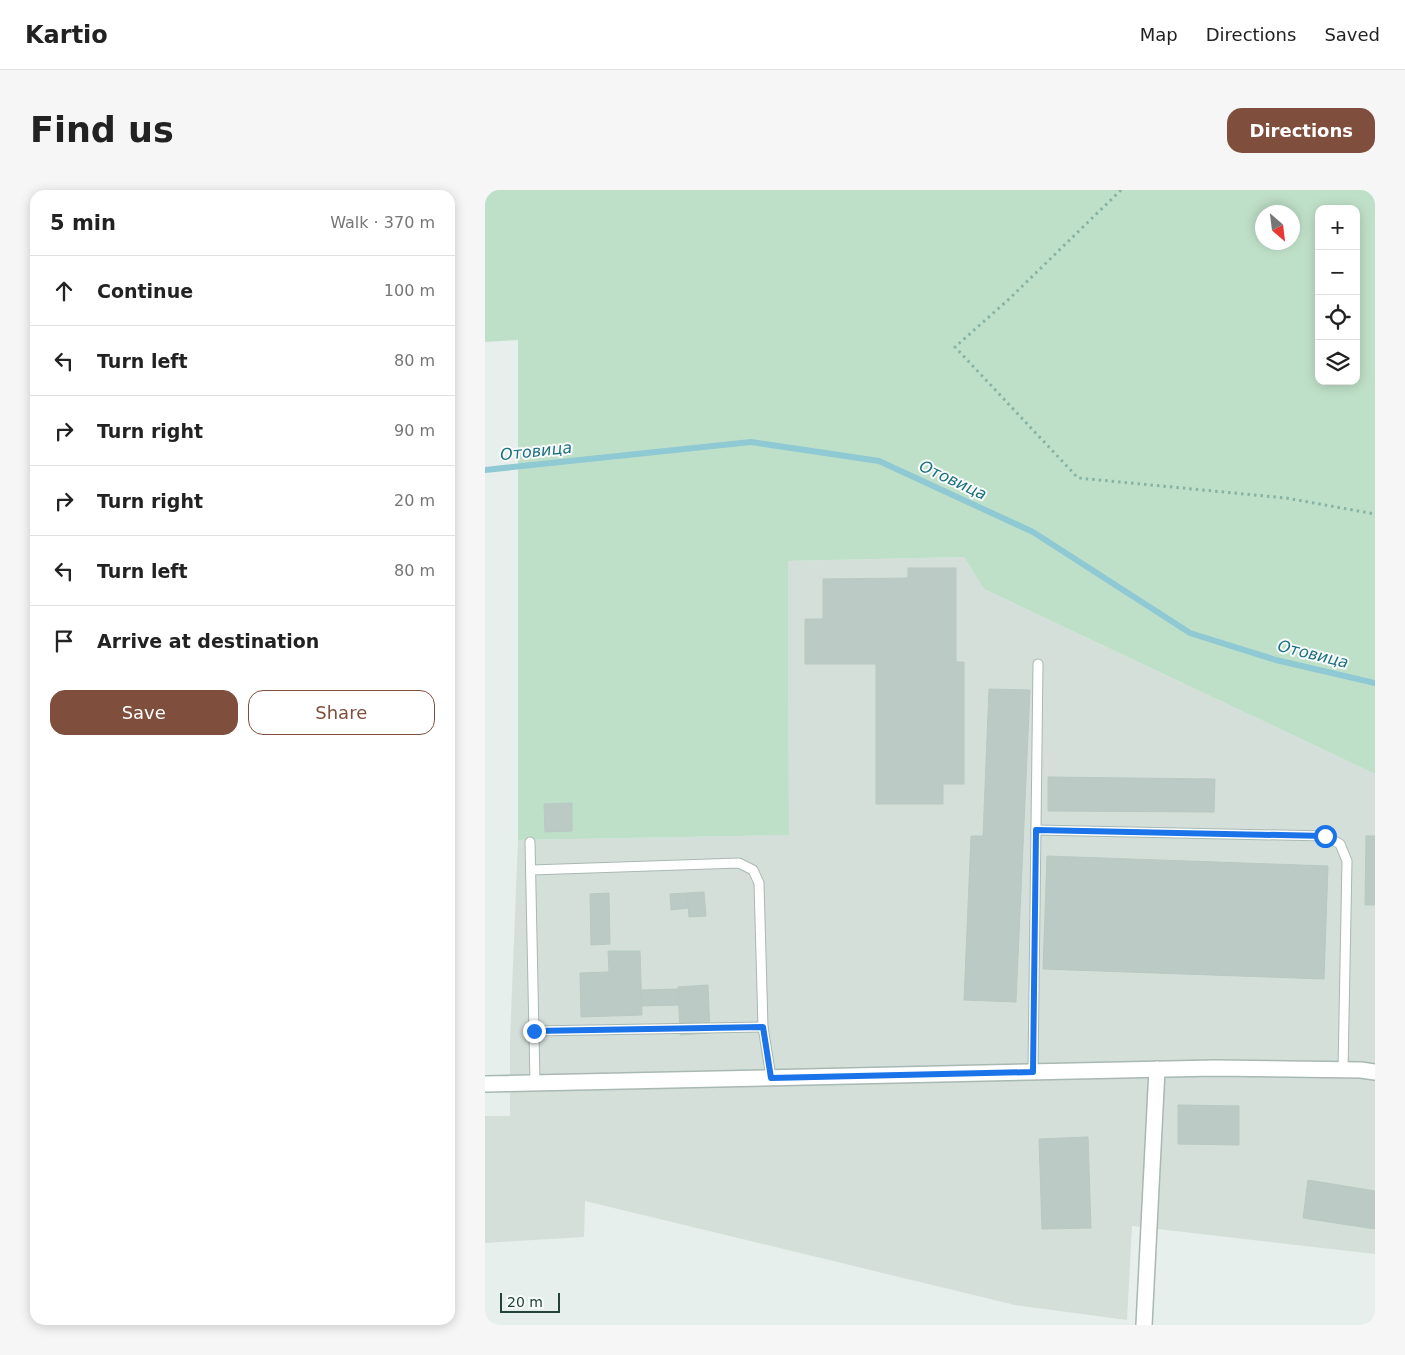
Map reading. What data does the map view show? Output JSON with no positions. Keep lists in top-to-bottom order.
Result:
{
  "water": ["Отовица"],
  "scale_bar": "20 m",
  "north": "bottom right",
  "page": {
    "header": "Kartio",
    "nav": ["Map", "Directions", "Saved"],
    "buttons": [
      "Directions",
      ["Save", "Share"]
    ],
    "title": "Find us",
    "heading": ["5 min", "Walk · 370 m"],
    "map_buttons": ["+", "−"],
    "list": [
      ["Continue", "100 m"],
      ["Turn left", "80 m"],
      ["Turn right", "90 m"],
      ["Turn right", "20 m"],
      ["Turn left", "80 m"],
      "Arrive at destination"
    ],
    "scale": "20 m"
  }
}
